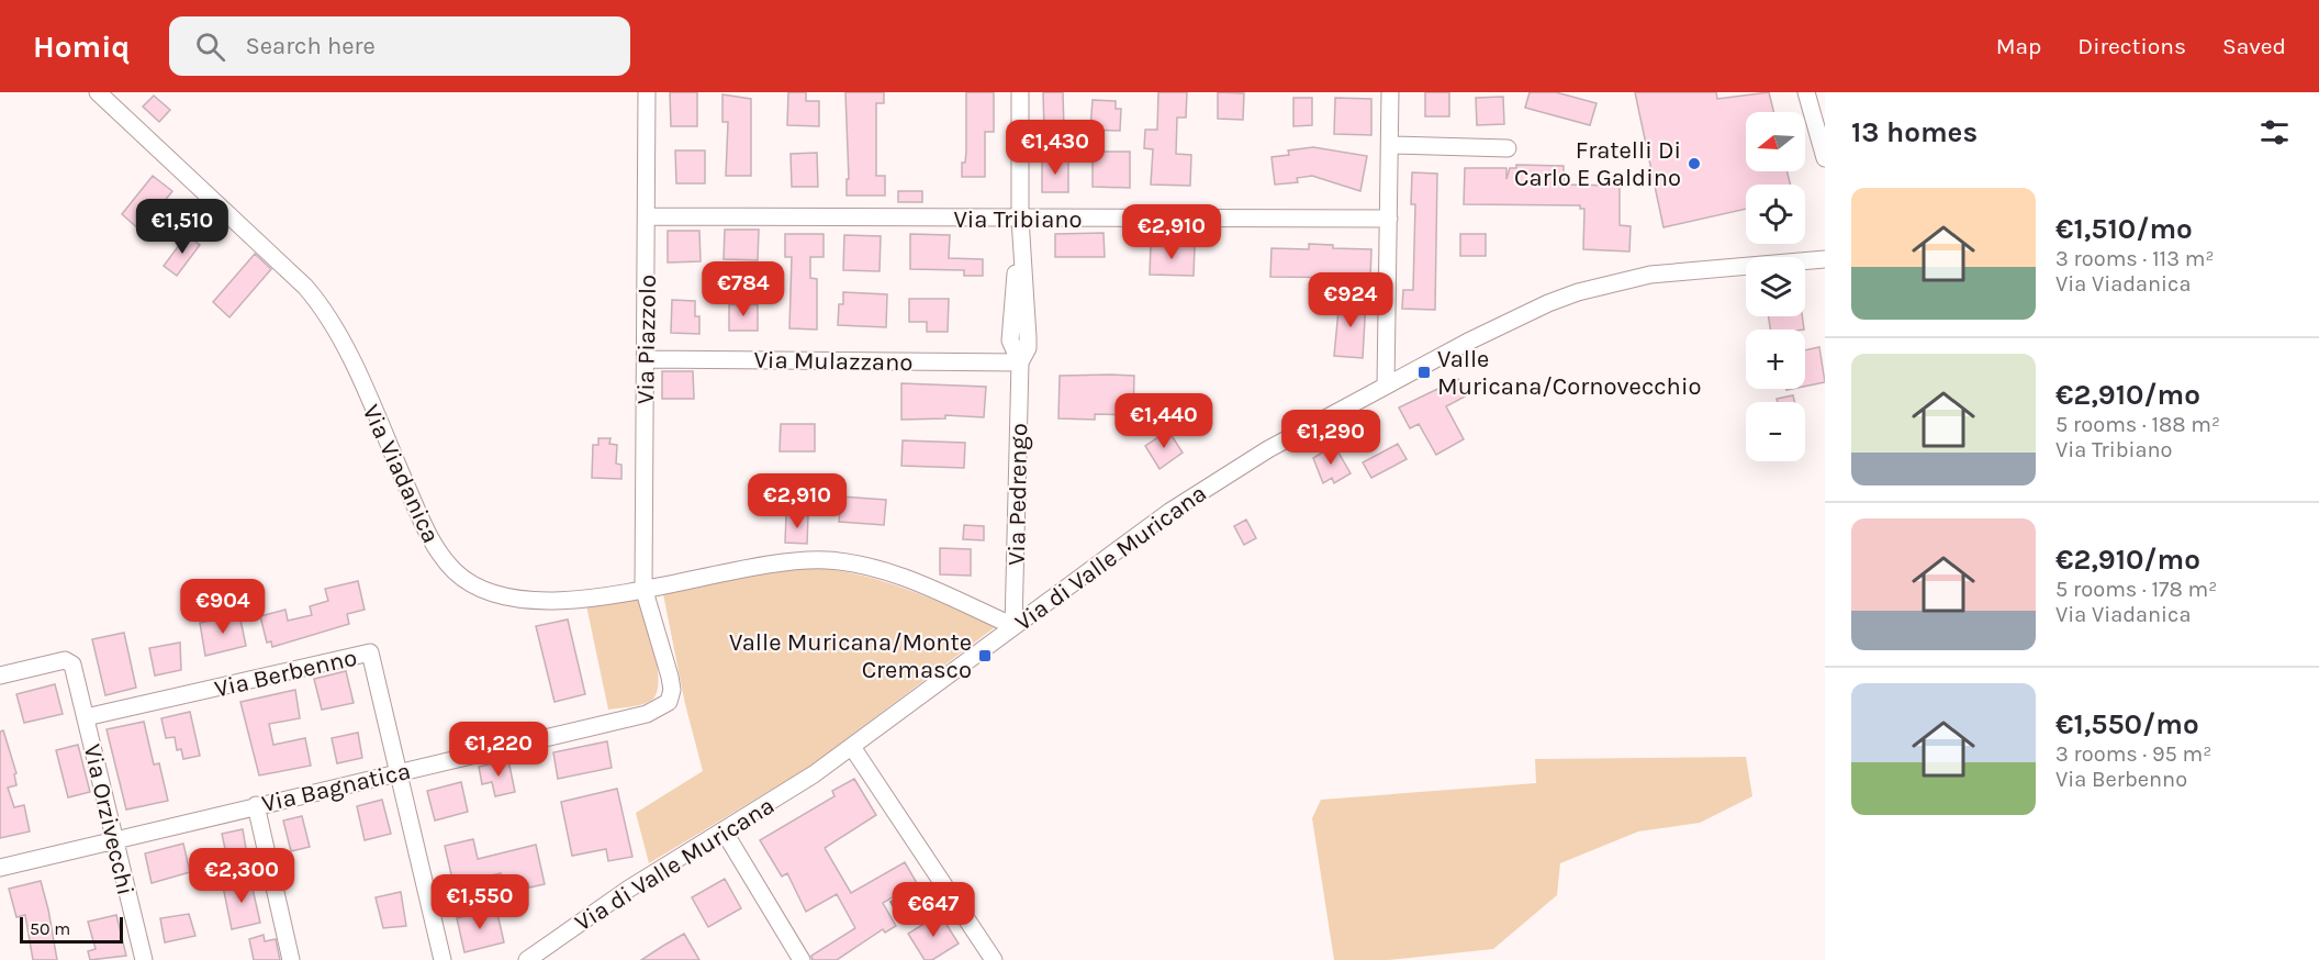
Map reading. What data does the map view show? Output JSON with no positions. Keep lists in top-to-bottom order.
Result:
{
  "streets": {
    "street": [
      "Via Tribiano",
      "Via Piazzolo",
      "Via Mulazzano",
      "Via Viadanica",
      "Via Pedrengo",
      "Via di Valle Muricana",
      "Via Berbenno",
      "Via Bagnatica",
      "Via Orzivecchi"
    ]
  },
  "crossings": [
    ["Via Tribiano", "Via Piazzolo"],
    ["Via Tribiano", "Via Pedrengo"],
    ["Via Piazzolo", "Via Mulazzano"],
    ["Via Piazzolo", "Via Viadanica"],
    ["Via Piazzolo", "Via Bagnatica"],
    ["Via Mulazzano", "Via Pedrengo"],
    ["Via Viadanica", "Via Pedrengo"],
    ["Via Viadanica", "Via di Valle Muricana"],
    ["Via Viadanica", "Via Bagnatica"],
    ["Via Pedrengo", "Via di Valle Muricana"],
    ["Via Berbenno", "Via Bagnatica"],
    ["Via Berbenno", "Via Orzivecchi"],
    ["Via Bagnatica", "Via Orzivecchi"]
  ],
  "places": {
    "other": ["Fratelli Di Carlo E Galdino"],
    "transit": ["Valle Muricana/Cornovecchio", "Valle Muricana/Monte Cremasco"]
  },
  "scale_bar": "50 m",
  "north": "left",
  "page": {
    "header": "Homiq",
    "search": "Search here",
    "nav": ["Map", "Directions", "Saved"],
    "heading": "13 homes",
    "map_buttons": ["+", "−"],
    "price": [
      "€1,430",
      "€1,510",
      "€2,910",
      "€784",
      "€924",
      "€1,440",
      "€1,290",
      "€2,910",
      "€904",
      "€1,220",
      "€2,300",
      "€1,550",
      "€647"
    ],
    "list": [
      {
        "name": "€1,510/mo",
        "note": "3 rooms · 113 m² · Via Viadanica"
      },
      {
        "name": "€2,910/mo",
        "note": "5 rooms · 188 m² · Via Tribiano"
      },
      {
        "name": "€2,910/mo",
        "note": "5 rooms · 178 m² · Via Viadanica"
      },
      {
        "name": "€1,550/mo",
        "note": "3 rooms · 95 m² · Via Berbenno"
      }
    ],
    "scale": "50 m"
  }
}
